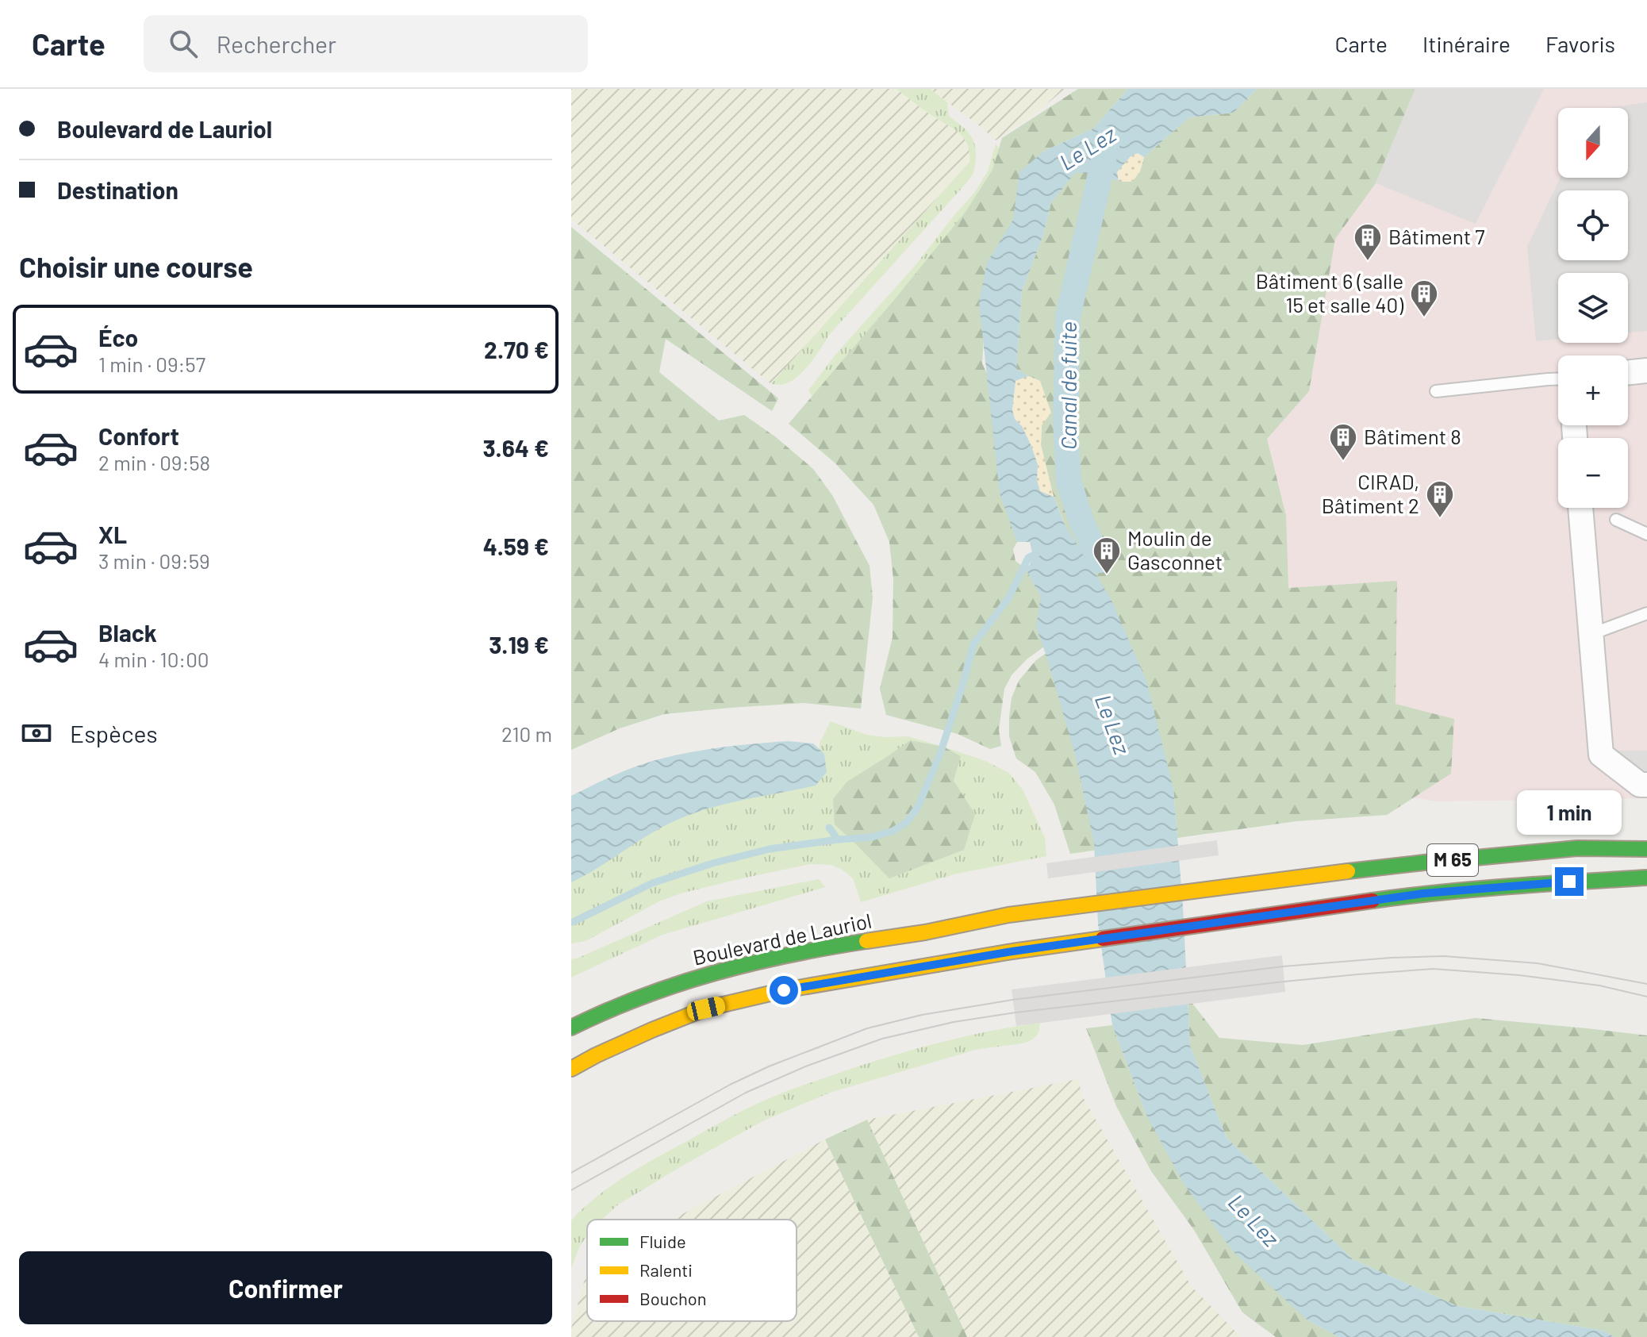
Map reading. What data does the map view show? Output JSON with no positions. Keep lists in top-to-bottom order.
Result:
{
  "streets": {
    "main road": ["M 65", "Boulevard de Lauriol"]
  },
  "water": ["Le Lez", "Canal de fuite"],
  "places": {
    "building": [
      "Bâtiment 7",
      "Bâtiment 6 (salle 15 et salle 40)",
      "Bâtiment 8",
      "CIRAD, Bâtiment 2",
      "Moulin de Gasconnet"
    ]
  },
  "legend": ["Fluide", "Ralenti", "Bouchon"],
  "north": "bottom",
  "page": {
    "header": "Carte",
    "search": "Rechercher",
    "nav": ["Carte", "Itinéraire", "Favoris"],
    "banner": ["Boulevard de Lauriol", "Destination"],
    "map_buttons": ["+", "−"],
    "heading": "Choisir une course",
    "list": [
      {
        "name": "Éco",
        "note": "1 min · 09:57",
        "value": "2.70 €"
      },
      {
        "name": "Confort",
        "note": "2 min · 09:58",
        "value": "3.64 €"
      },
      {
        "name": "XL",
        "note": "3 min · 09:59",
        "value": "4.59 €"
      },
      {
        "name": "Black",
        "note": "4 min · 10:00",
        "value": "3.19 €"
      }
    ],
    "pay": ["Espèces", "210 m"],
    "bubble": "1 min",
    "buttons": "Confirmer"
  }
}
